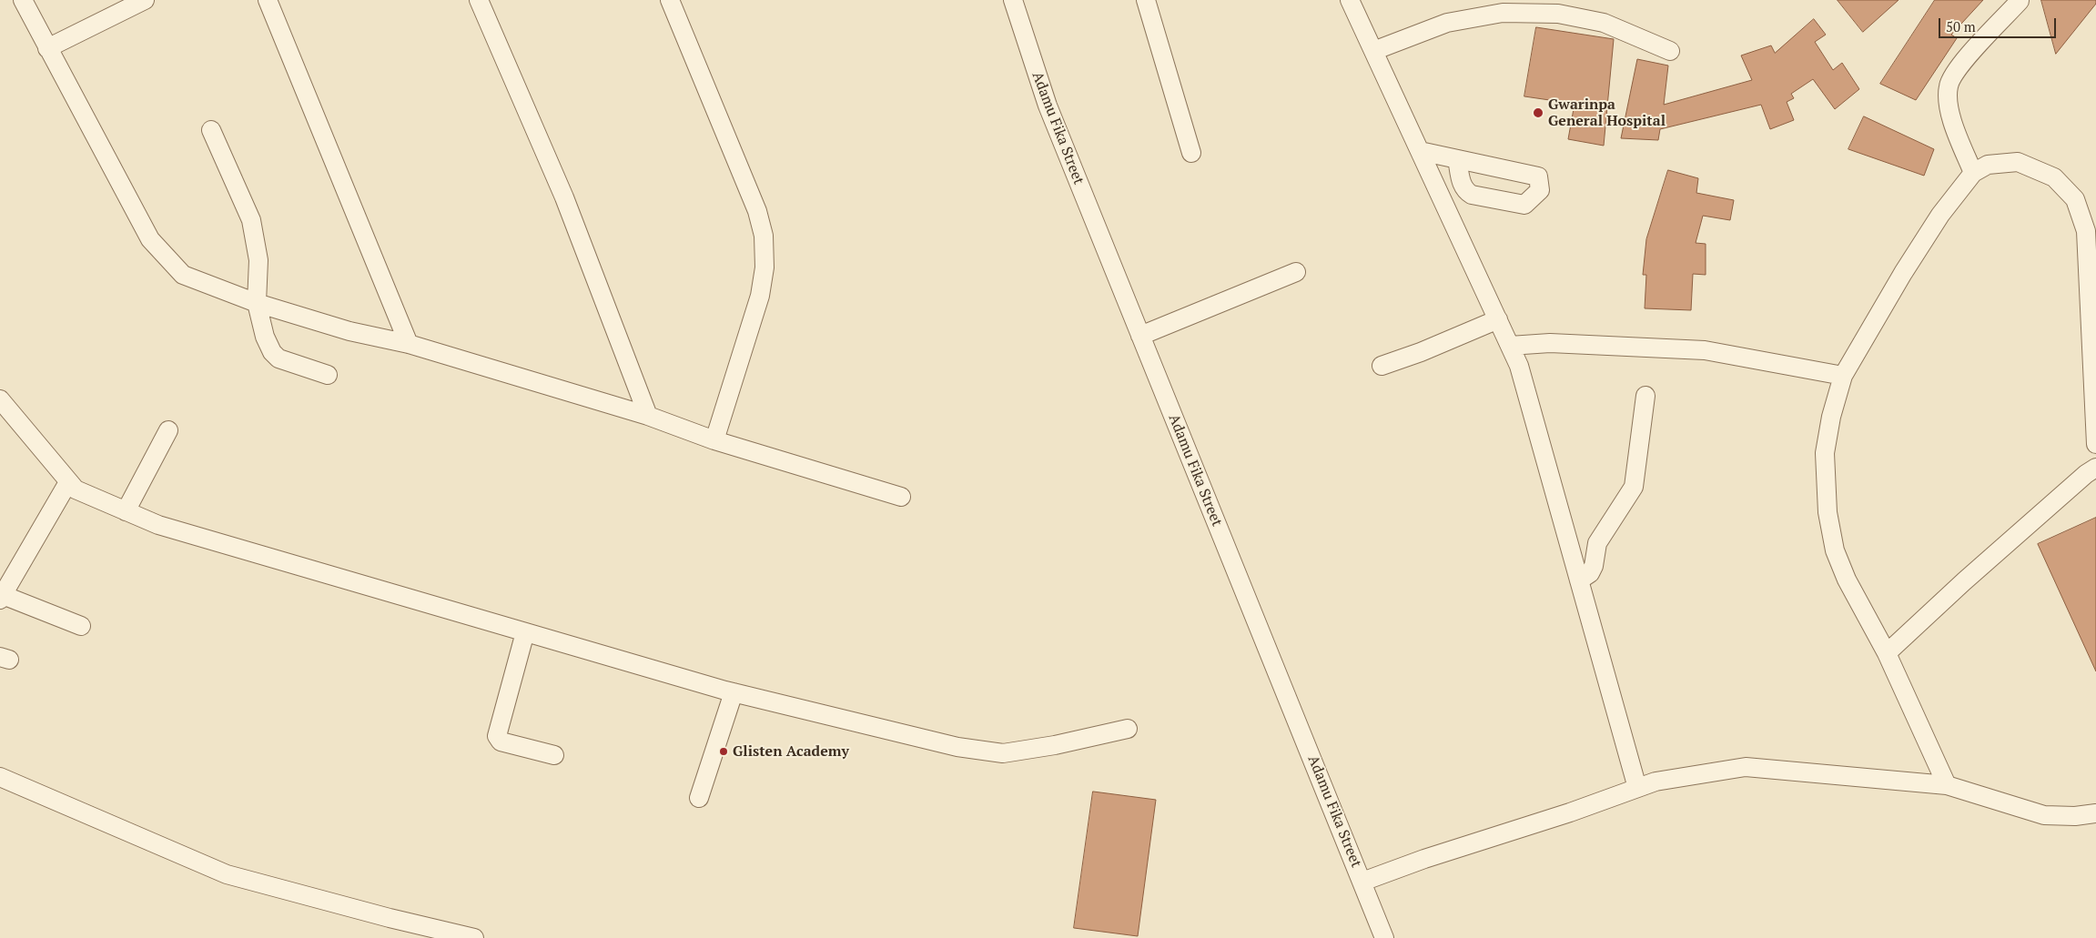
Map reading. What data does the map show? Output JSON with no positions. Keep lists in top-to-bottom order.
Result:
{
  "streets": {
    "street": ["Adamu Fika Street"]
  },
  "places": ["Gwarinpa General Hospital", "Glisten Academy"],
  "scale_bar": "50 m"
}
